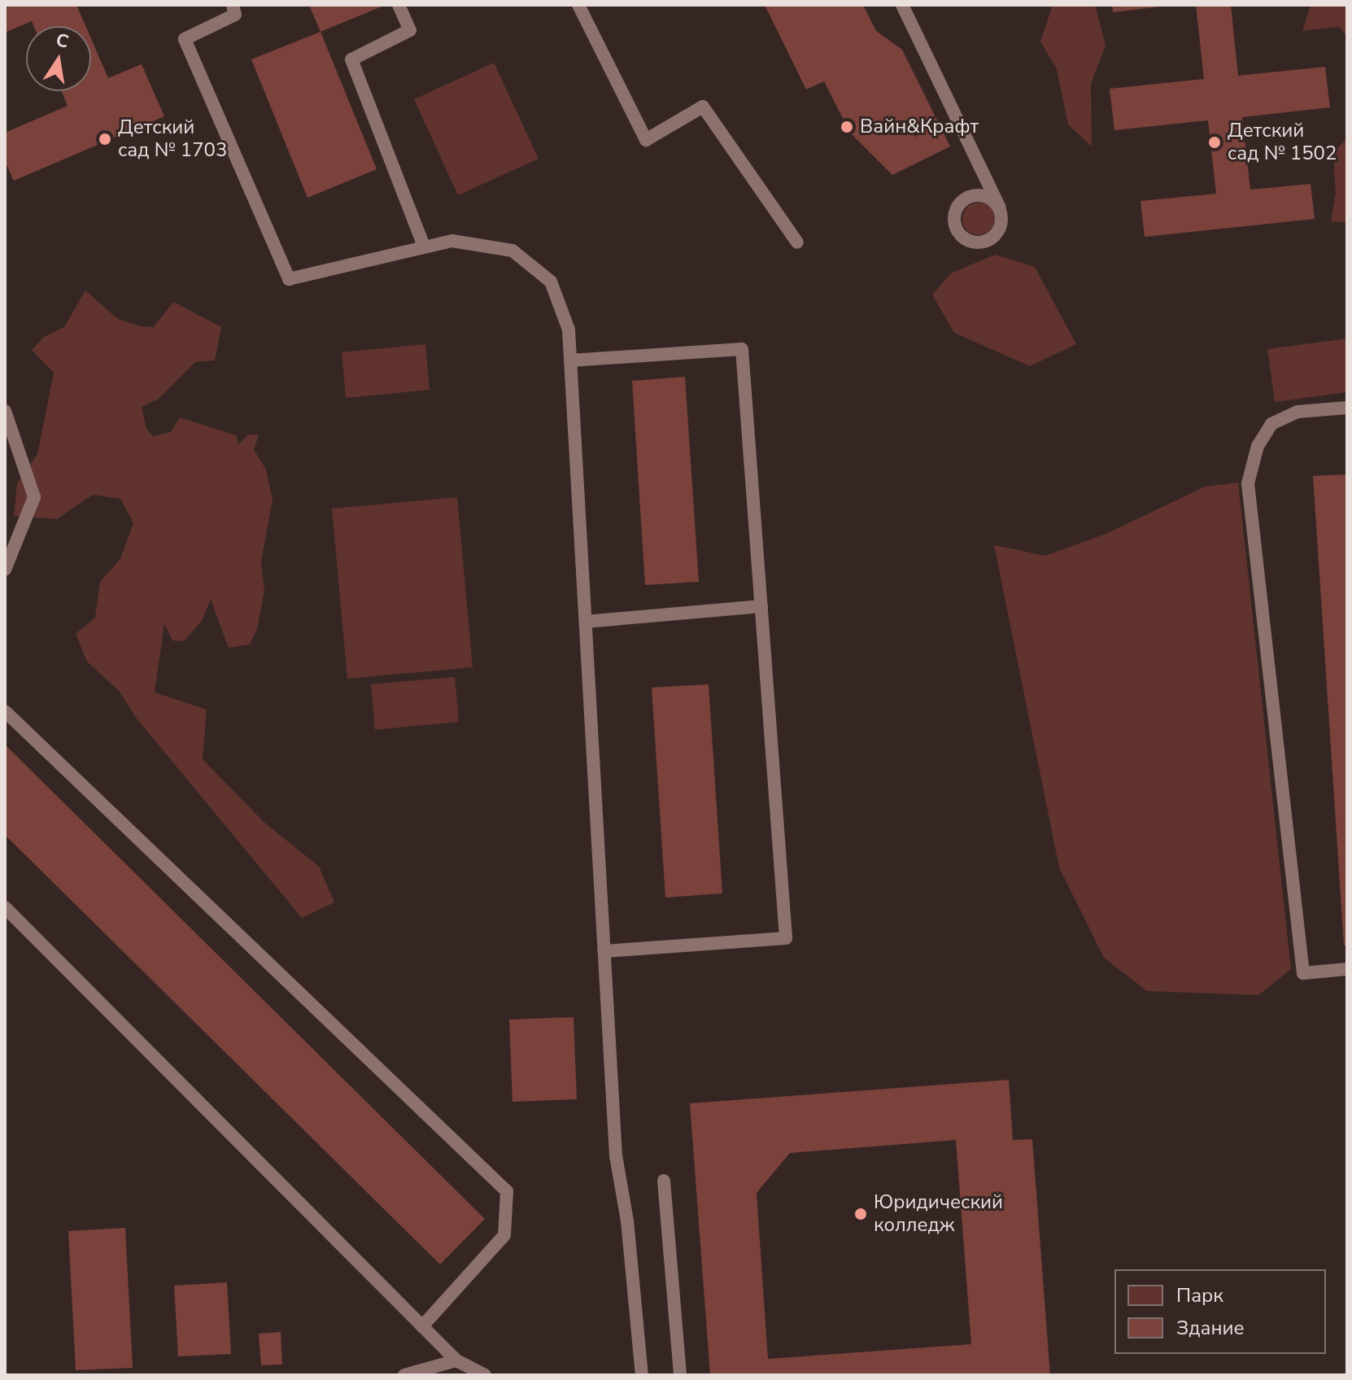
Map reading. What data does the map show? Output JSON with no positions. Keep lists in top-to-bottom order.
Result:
{
  "places": [
    "Вайн&Крафт",
    "Детский сад № 1703",
    "Детский сад № 1502",
    "Юридический колледж"
  ],
  "legend": ["Парк", "Здание"],
  "north": "top"
}
